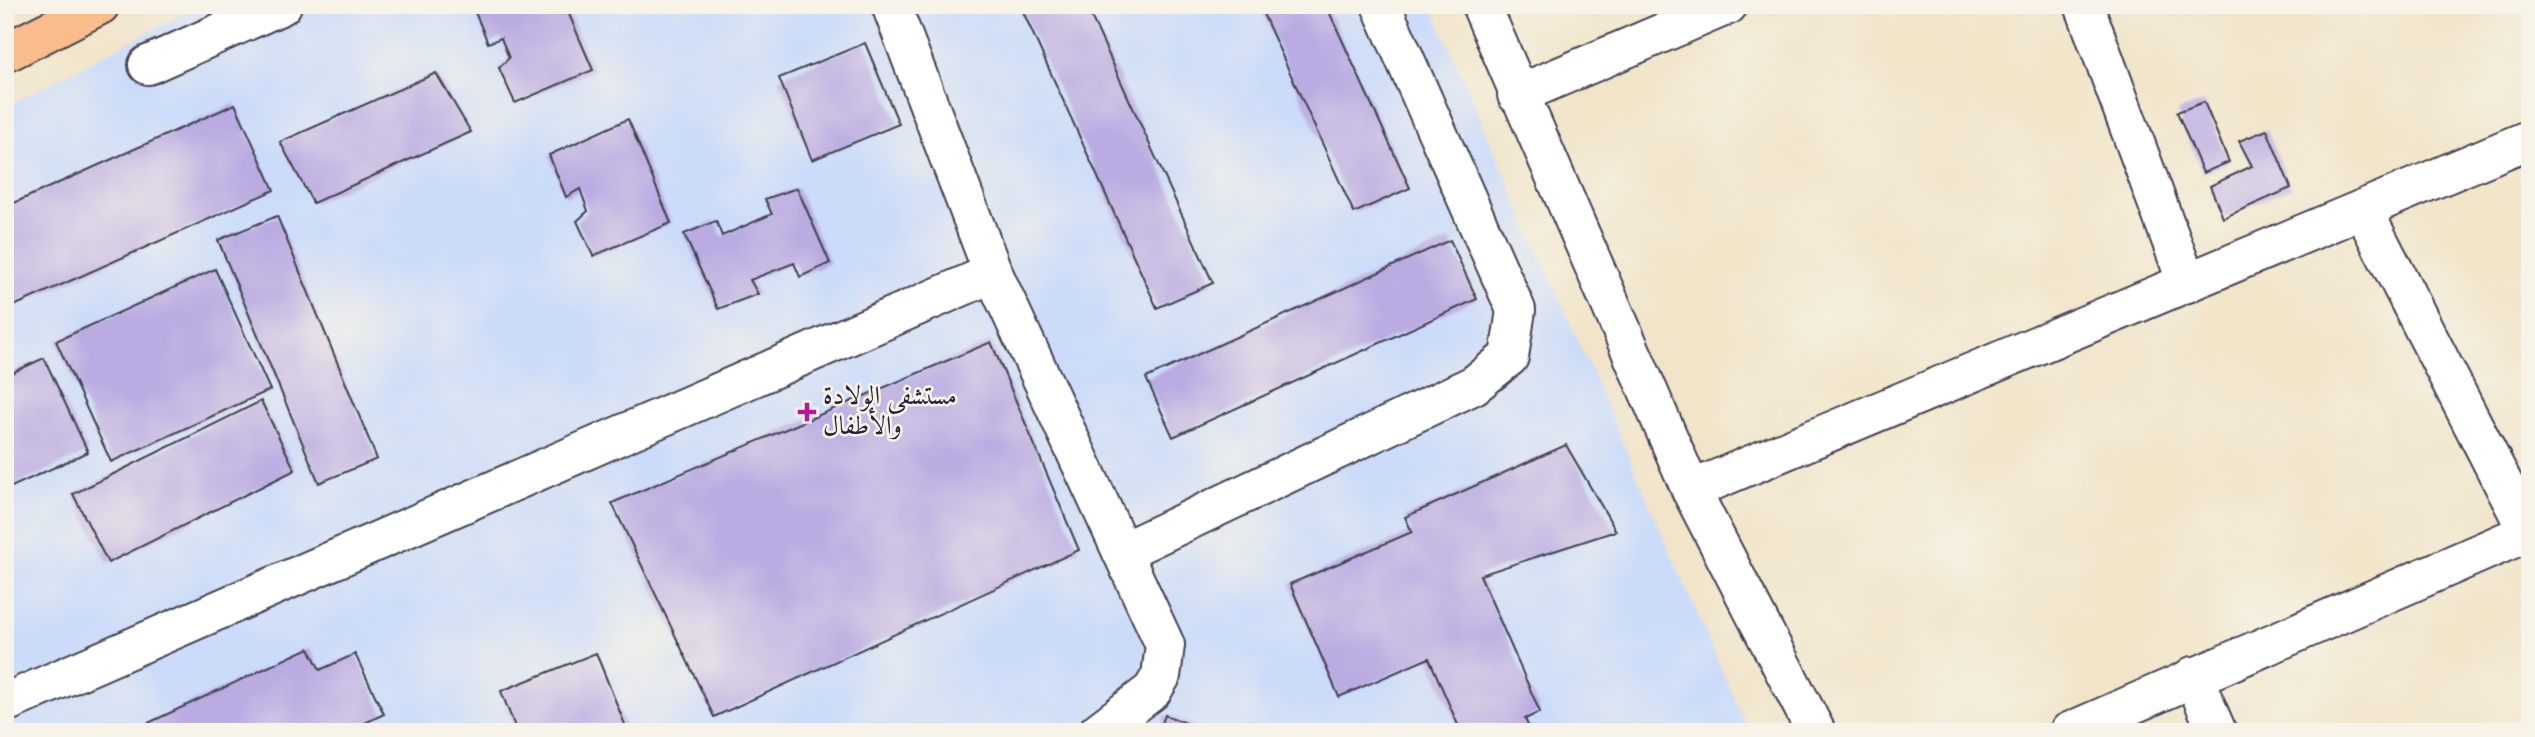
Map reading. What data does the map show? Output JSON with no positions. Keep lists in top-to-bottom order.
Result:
{
  "places": {
    "health": ["مستشفى الولادة والأطفال"]
  }
}
